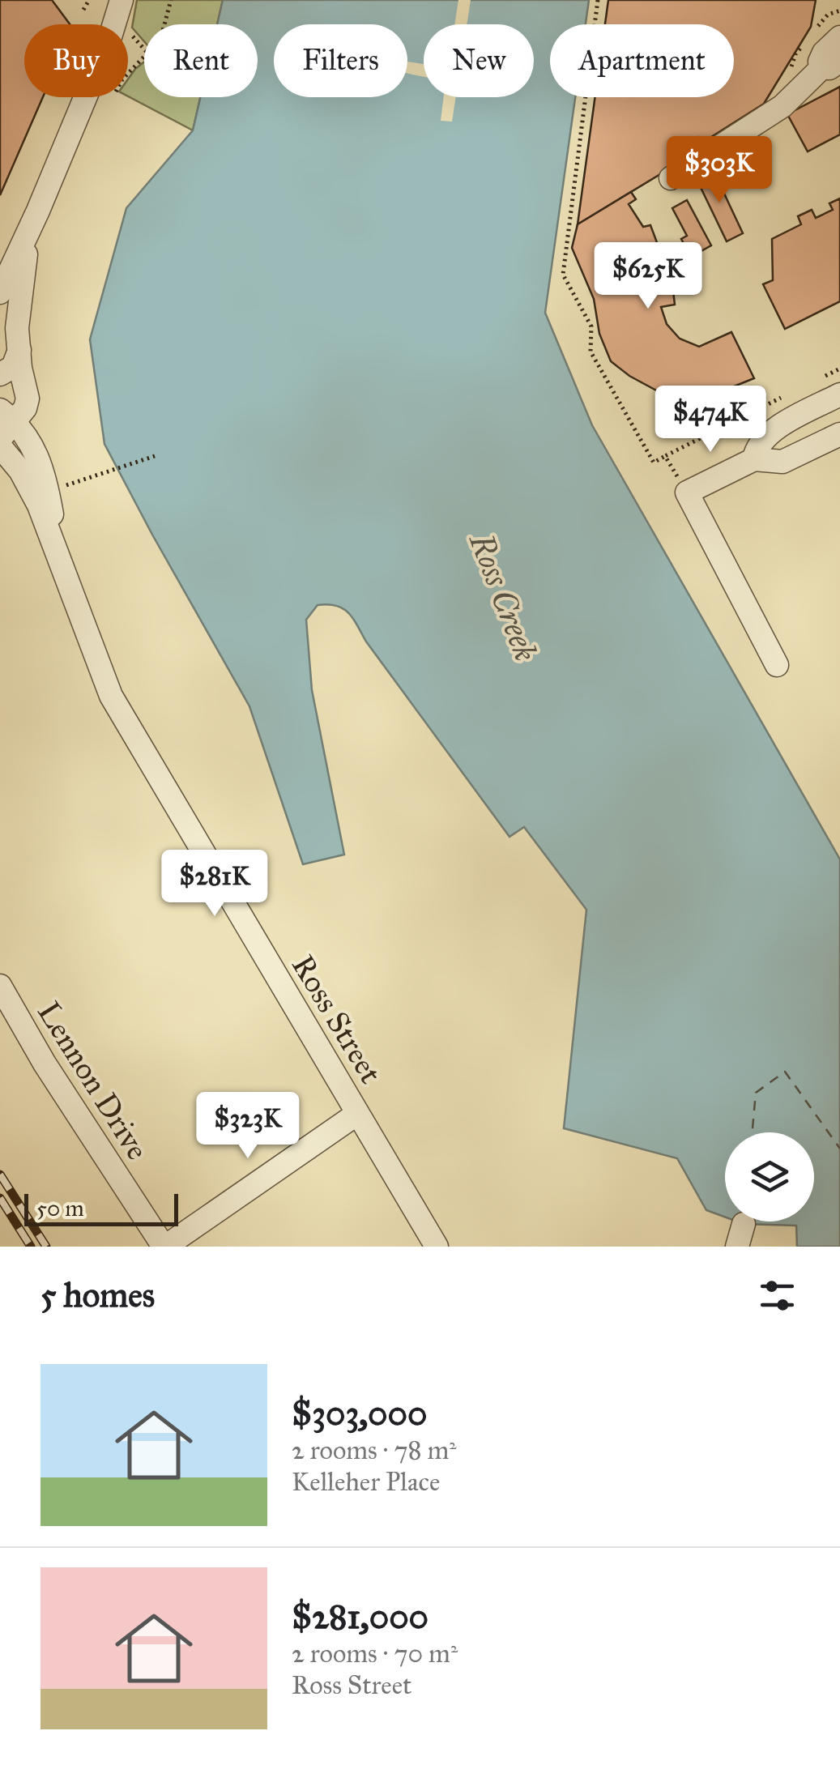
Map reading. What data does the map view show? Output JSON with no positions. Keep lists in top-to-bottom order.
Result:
{
  "streets": {
    "street": ["Ross Street", "Lennon Drive"]
  },
  "water": ["Ross Creek"],
  "scale_bar": "50 m",
  "page": {
    "chip": [
      "Buy",
      "Rent",
      "Filters",
      "New",
      "Apartment"
    ],
    "price": [
      "$303K",
      "$625K",
      "$474K",
      "$281K",
      "$323K"
    ],
    "scale": "50 m",
    "heading": "5 homes",
    "list": [
      {
        "name": "$303,000",
        "note": "2 rooms · 78 m² · Kelleher Place"
      },
      {
        "name": "$281,000",
        "note": "2 rooms · 70 m² · Ross Street"
      }
    ]
  }
}
